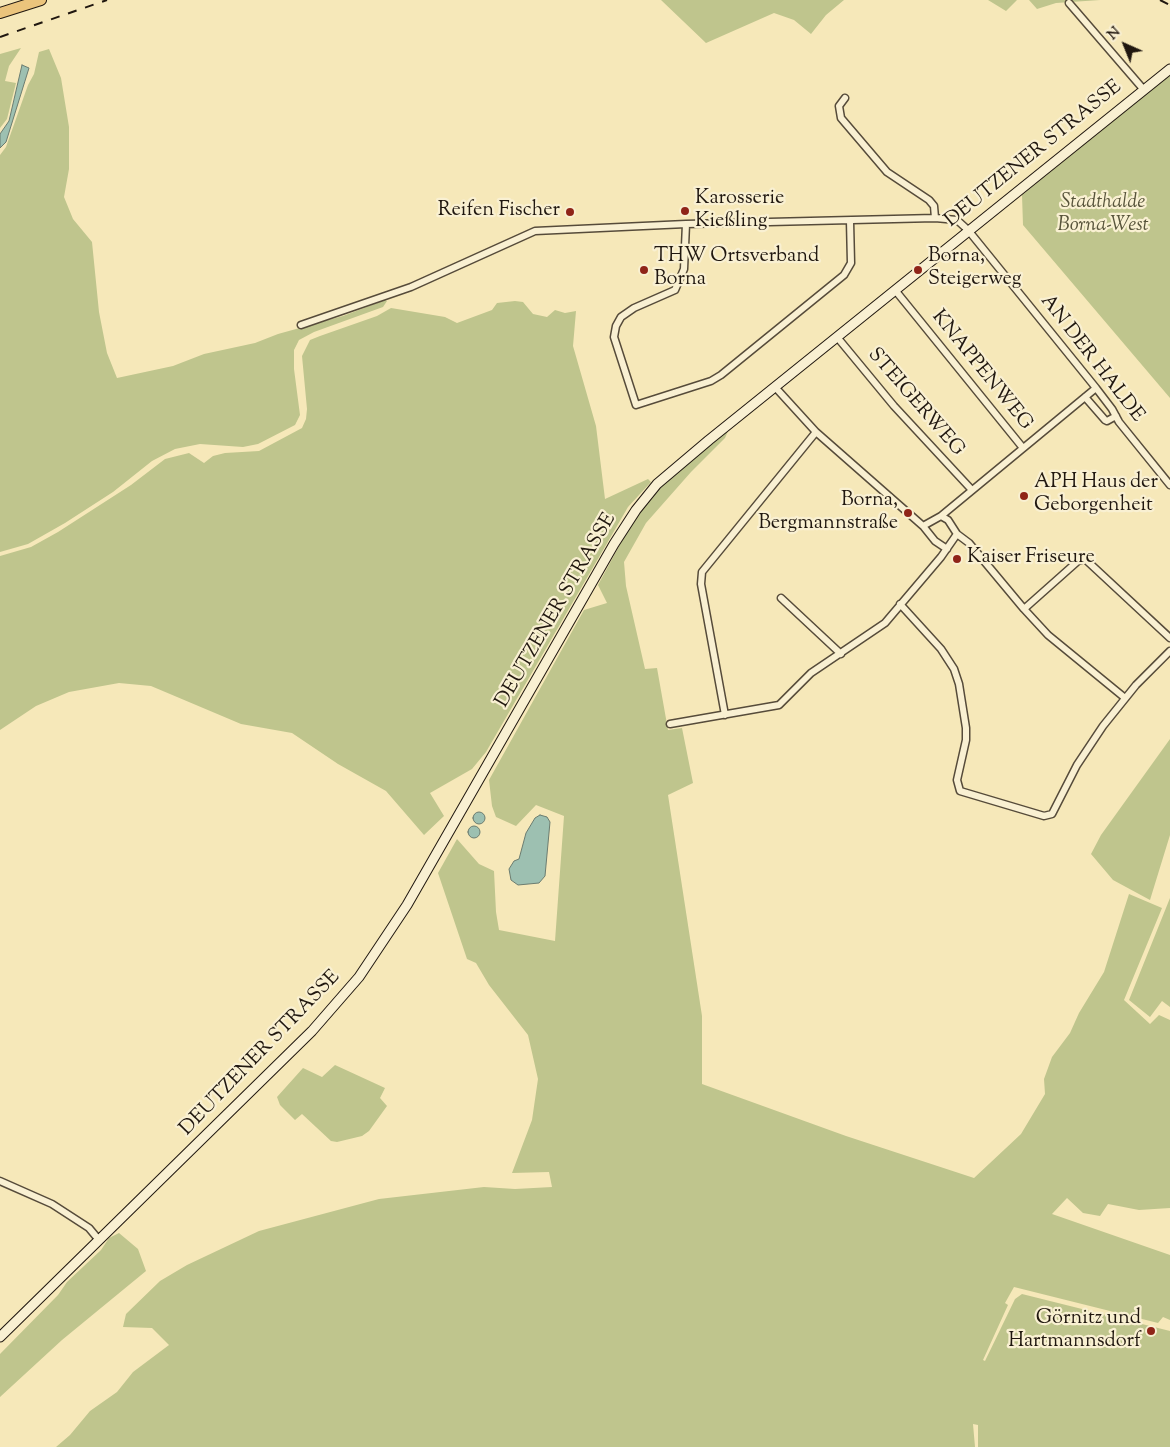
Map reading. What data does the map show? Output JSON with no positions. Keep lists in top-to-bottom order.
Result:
{
  "streets": {
    "main road": ["DEUTZENER STRASSE"],
    "street": ["AN DER HALDE", "KNAPPENWEG", "STEIGERWEG"]
  },
  "crossings": [
    ["DEUTZENER STRASSE", "AN DER HALDE"],
    ["DEUTZENER STRASSE", "KNAPPENWEG"],
    ["DEUTZENER STRASSE", "STEIGERWEG"]
  ],
  "parks": ["Stadthalde Borna-West"],
  "places": [
    "Karosserie Kießling",
    "Reifen Fischer",
    "THW Ortsverband Borna",
    "Borna, Steigerweg",
    "APH Haus der Geborgenheit",
    "Borna, Bergmannstraße",
    "Kaiser Friseure",
    "Görnitz und Hartmannsdorf"
  ],
  "north": "top left"
}
